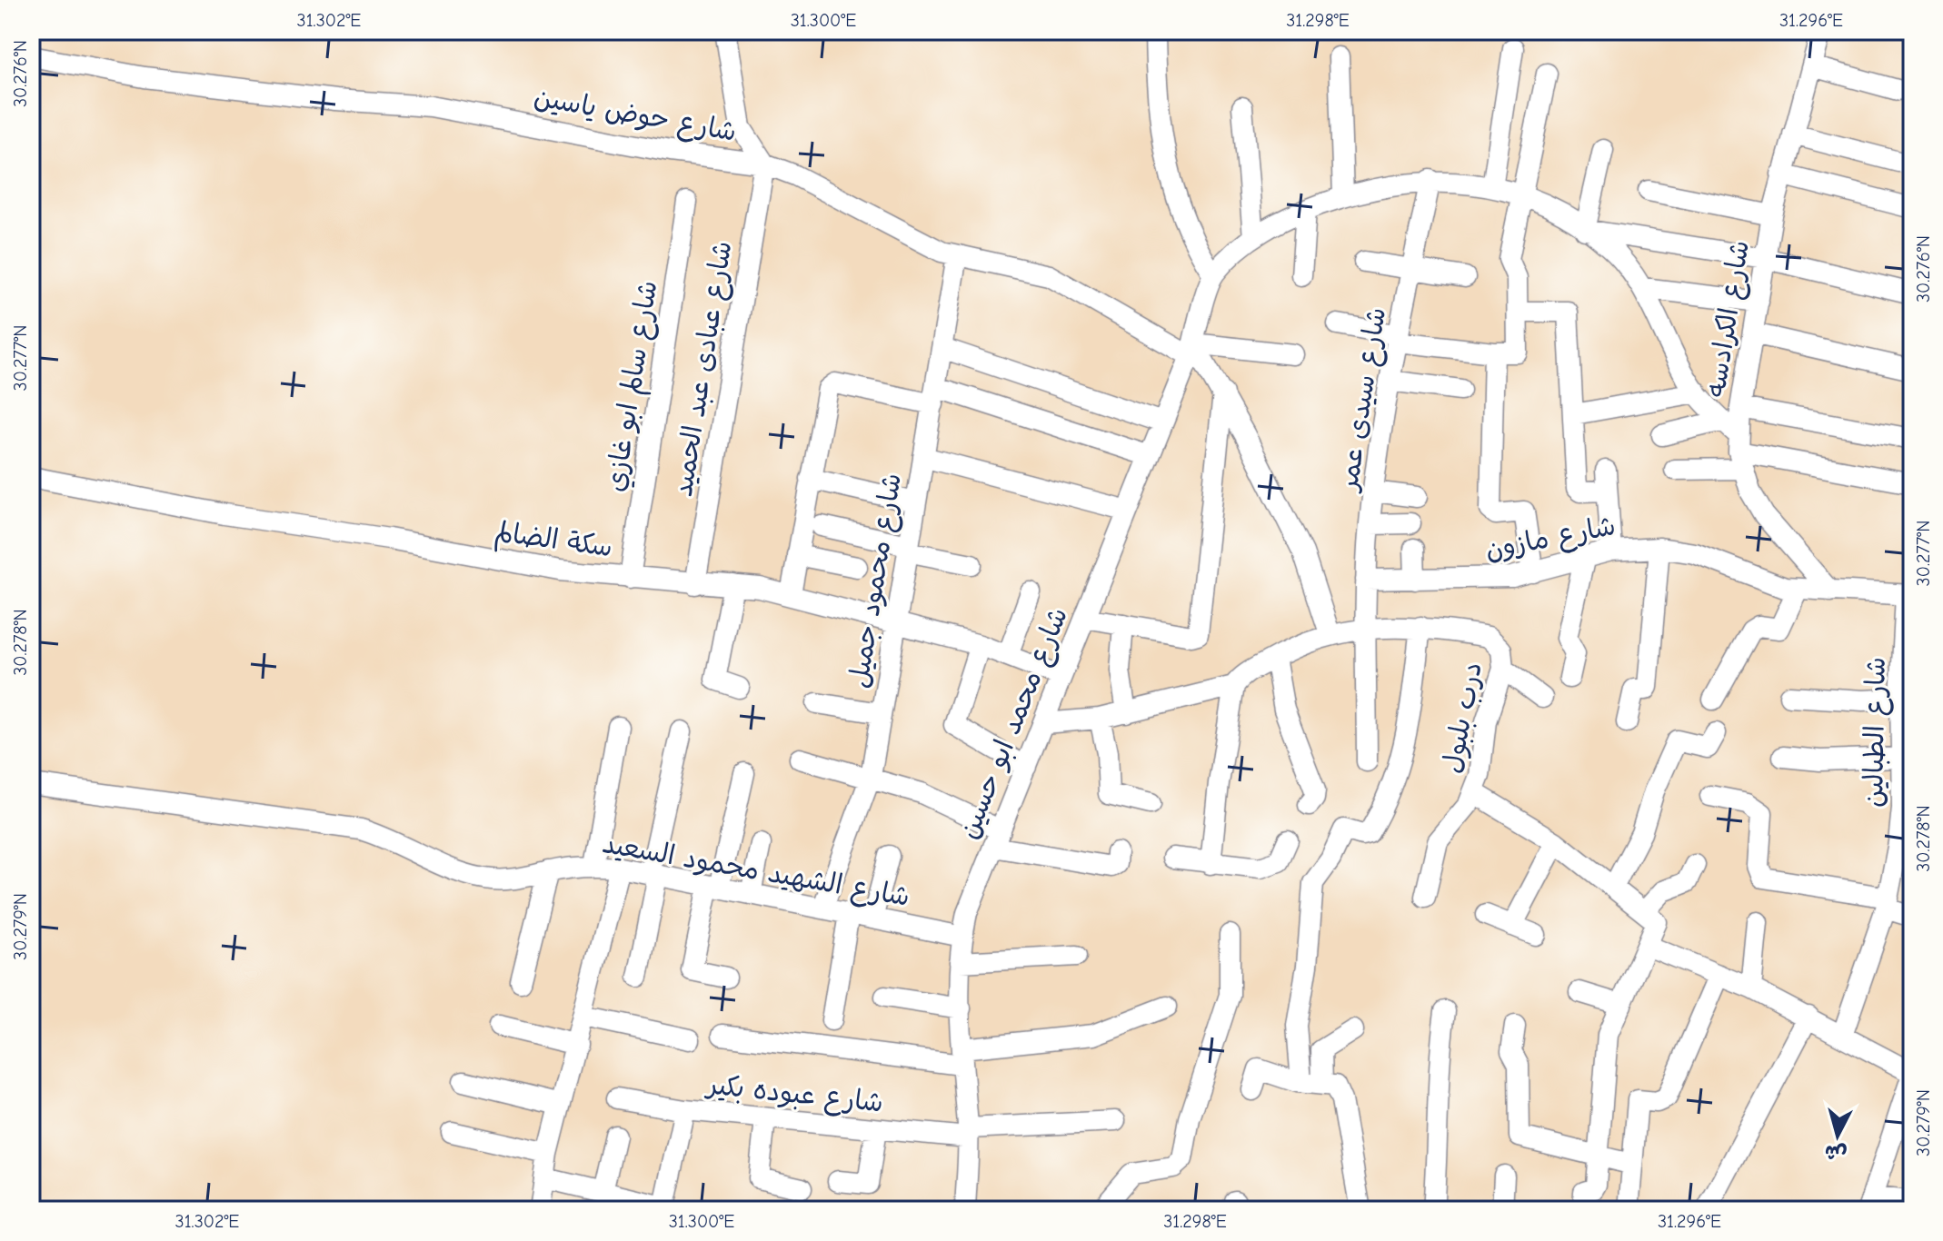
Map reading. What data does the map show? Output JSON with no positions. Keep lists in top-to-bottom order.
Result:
{
  "streets": {
    "street": [
      "شارع حوض ياسين",
      "شارع الكرادسه",
      "شارع عبادى عبد الحميد",
      "شارع سالم ابو غازي",
      "شارع سيدى عمر",
      "شارع مازون",
      "سكة الضالم",
      "شارع محمود جميل",
      "درب بلبول",
      "شارع محمد ابو حسين",
      "شارع الطبالين",
      "شارع الشهيد محمود السعيد",
      "شارع عبوده بكير"
    ]
  },
  "crossings": [
    ["شارع حوض ياسين", "شارع عبادى عبد الحميد"],
    ["شارع حوض ياسين", "شارع محمود جميل"],
    ["شارع حوض ياسين", "شارع محمد ابو حسين"],
    ["شارع الكرادسه", "شارع مازون"],
    ["شارع عبادى عبد الحميد", "سكة الضالم"],
    ["شارع سالم ابو غازي", "سكة الضالم"],
    ["شارع سيدى عمر", "شارع مازون"],
    ["شارع سيدى عمر", "درب بلبول"],
    ["شارع مازون", "شارع الطبالين"],
    ["سكة الضالم", "شارع محمود جميل"],
    ["سكة الضالم", "شارع محمد ابو حسين"],
    ["شارع محمود جميل", "شارع الشهيد محمود السعيد"],
    ["شارع محمد ابو حسين", "شارع الشهيد محمود السعيد"],
    ["شارع محمد ابو حسين", "شارع عبوده بكير"]
  ],
  "north": "bottom",
  "coordinates": [
    "31.302°E",
    "31.300°E",
    "31.298°E",
    "31.296°E",
    "30.276°N",
    "30.277°N",
    "30.278°N",
    "30.279°N"
  ]
}
